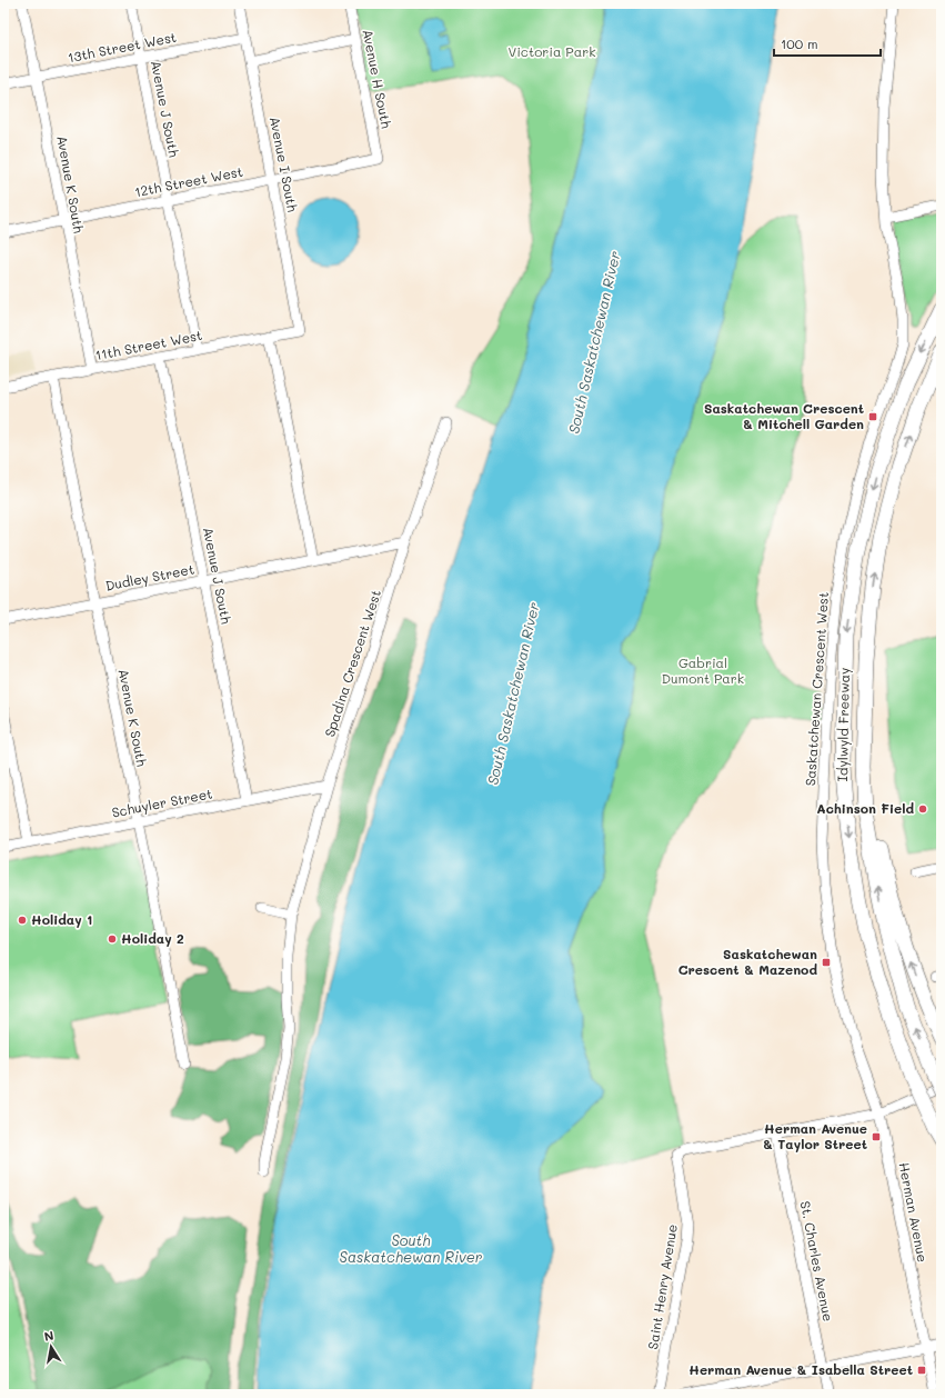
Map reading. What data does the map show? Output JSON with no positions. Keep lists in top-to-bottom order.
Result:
{
  "streets": {
    "highway": ["Idylwyld Freeway"],
    "street": [
      "13th Street West",
      "Avenue H South",
      "Avenue J South",
      "Avenue I South",
      "12th Street West",
      "Avenue K South",
      "11th Street West",
      "Dudley Street",
      "Spadina Crescent West",
      "Saskatchewan Crescent West",
      "Schuyler Street",
      "Herman Avenue",
      "St. Charles Avenue",
      "Saint Henry Avenue"
    ]
  },
  "crossings": [
    ["13th Street West", "Avenue J South"],
    ["13th Street West", "Avenue I South"],
    ["13th Street West", "Avenue K South"],
    ["Avenue H South", "12th Street West"],
    ["Avenue J South", "12th Street West"],
    ["Avenue J South", "11th Street West"],
    ["Avenue J South", "Dudley Street"],
    ["Avenue J South", "Schuyler Street"],
    ["Avenue I South", "12th Street West"],
    ["Avenue I South", "11th Street West"],
    ["12th Street West", "Avenue K South"],
    ["Avenue K South", "11th Street West"],
    ["Avenue K South", "Dudley Street"],
    ["Avenue K South", "Schuyler Street"],
    ["Dudley Street", "Spadina Crescent West"],
    ["Spadina Crescent West", "Schuyler Street"],
    ["Saskatchewan Crescent West", "Herman Avenue"],
    ["St. Charles Avenue", "Saint Henry Avenue"]
  ],
  "water": ["South Saskatchewan River"],
  "parks": ["Victoria Park", "Gabrial Dumont Park"],
  "places": {
    "transit": [
      "Saskatchewan Crescent & Mitchell Garden",
      "Saskatchewan Crescent & Mazenod",
      "Herman Avenue & Taylor Street",
      "Herman Avenue & Isabella Street"
    ],
    "other": ["Achinson Field", "Holiday 1", "Holiday 2"]
  },
  "scale_bar": "100 m",
  "north": "top"
}
